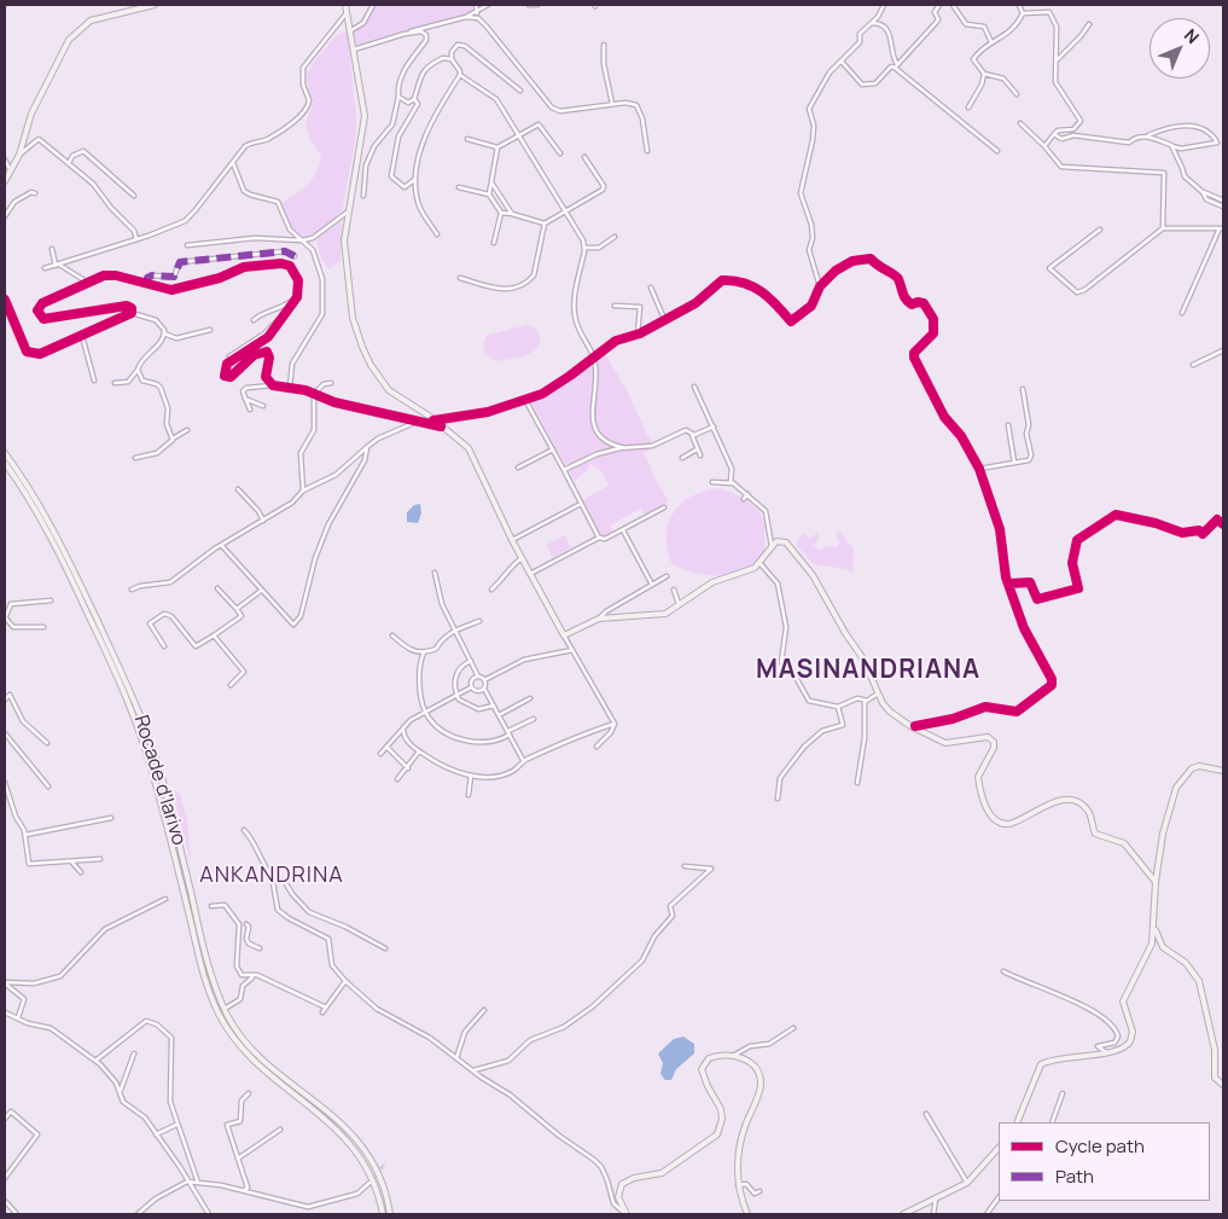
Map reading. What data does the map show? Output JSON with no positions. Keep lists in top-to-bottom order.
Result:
{
  "streets": {
    "street": ["Rocade d'Iarivo"]
  },
  "districts": ["MASINANDRIANA", "ANKANDRINA"],
  "legend": ["Cycle path", "Path"],
  "north": "top right"
}
